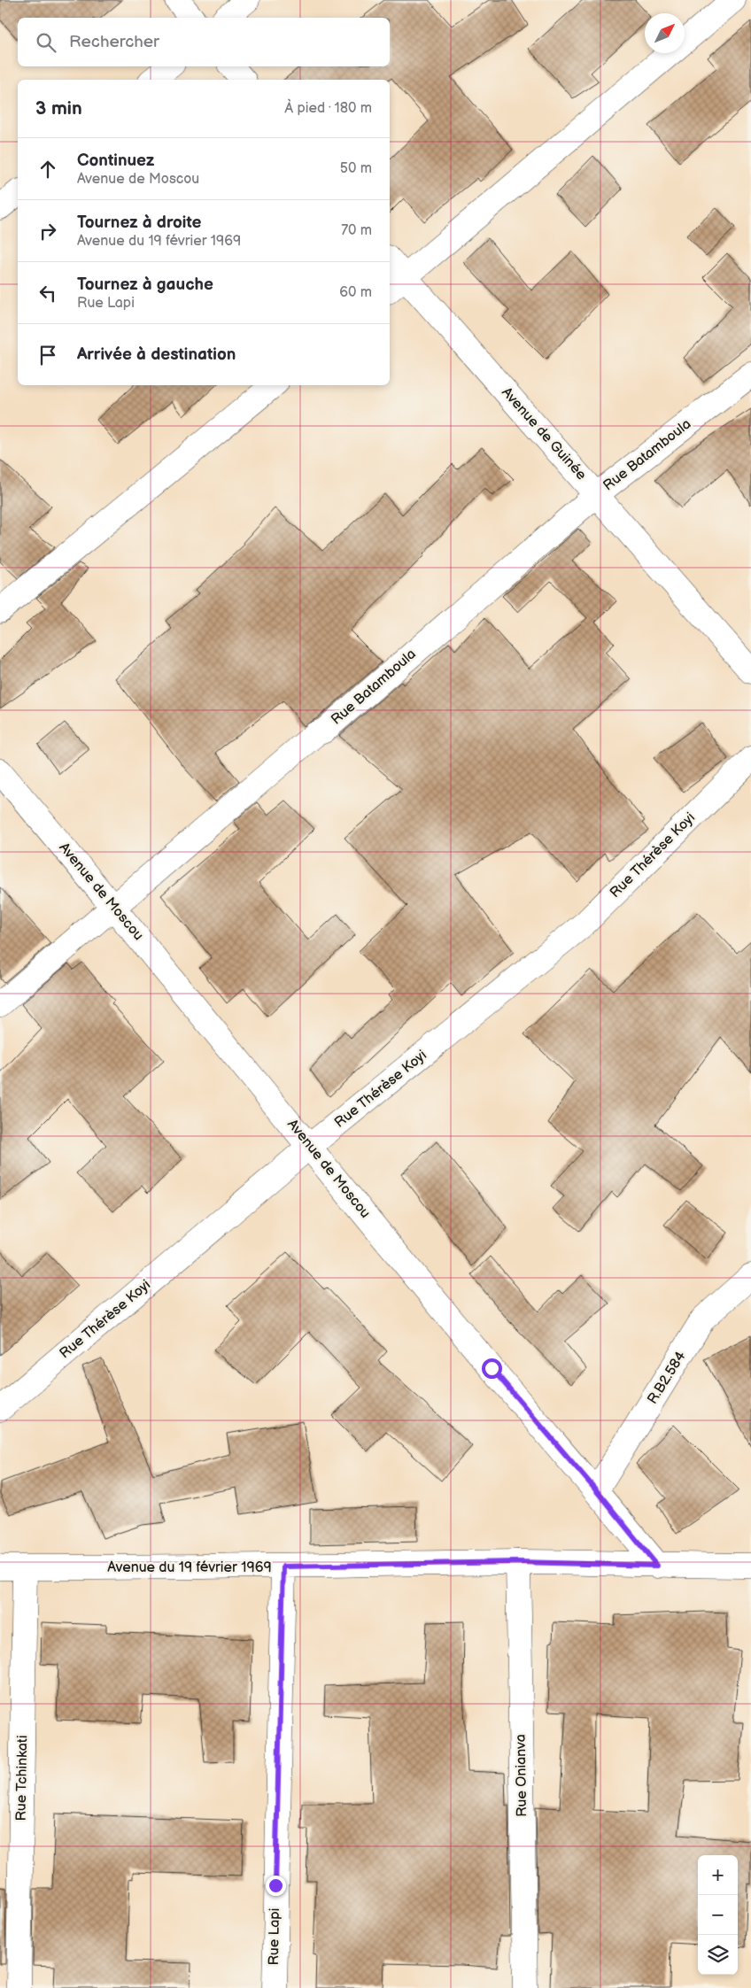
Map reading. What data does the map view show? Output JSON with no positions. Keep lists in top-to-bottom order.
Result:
{
  "streets": {
    "street": [
      "Avenue de Guinée",
      "Rue Batamboula",
      "Rue Thérèse Koyi",
      "Avenue de Moscou",
      "R.B2.584",
      "Avenue du 19 février 1969",
      "Rue Onianva",
      "Rue Tchinkati",
      "Rue Lapi"
    ]
  },
  "crossings": [
    ["Avenue de Guinée", "Rue Batamboula"],
    ["Rue Batamboula", "Avenue de Moscou"],
    ["Rue Thérèse Koyi", "Avenue de Moscou"],
    ["Avenue de Moscou", "R.B2.584"],
    ["Avenue de Moscou", "Avenue du 19 février 1969"],
    ["Avenue du 19 février 1969", "Rue Onianva"],
    ["Avenue du 19 février 1969", "Rue Tchinkati"],
    ["Avenue du 19 février 1969", "Rue Lapi"]
  ],
  "north": "top right",
  "page": {
    "search": "Rechercher",
    "heading": ["3 min", "À pied · 180 m"],
    "list": [
      ["Continuez", "Avenue de Moscou", "50 m"],
      ["Tournez à droite", "Avenue du 19 février 1969", "70 m"],
      ["Tournez à gauche", "Rue Lapi", "60 m"],
      "Arrivée à destination"
    ],
    "map_buttons": ["+", "−"]
  }
}
